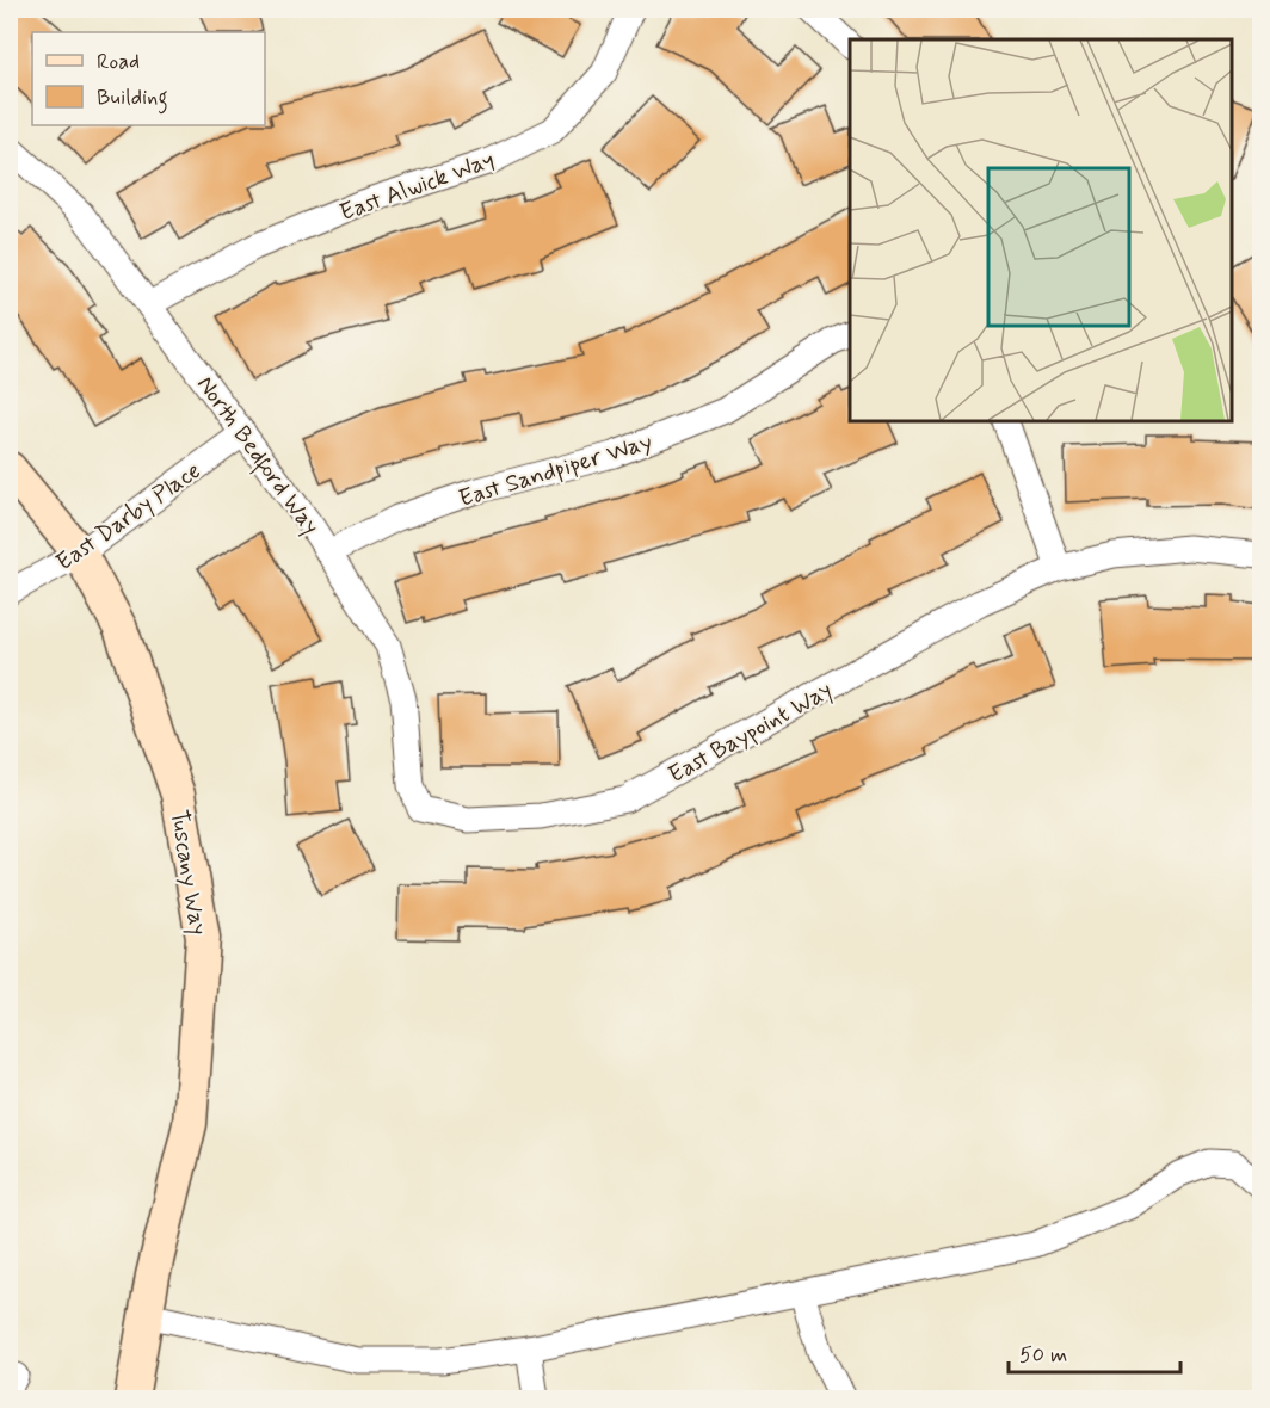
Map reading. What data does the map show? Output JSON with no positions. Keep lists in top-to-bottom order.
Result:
{
  "streets": {
    "street": [
      "East Alwick Way",
      "North Bedford Way",
      "East Sandpiper Way",
      "East Darby Place",
      "East Baypoint Way",
      "Tuscany Way"
    ]
  },
  "crossings": [
    ["East Alwick Way", "North Bedford Way"],
    ["North Bedford Way", "East Sandpiper Way"],
    ["North Bedford Way", "East Darby Place"],
    ["North Bedford Way", "East Baypoint Way"],
    ["East Darby Place", "Tuscany Way"]
  ],
  "legend": ["Road", "Building"],
  "scale_bar": "50 m"
}
